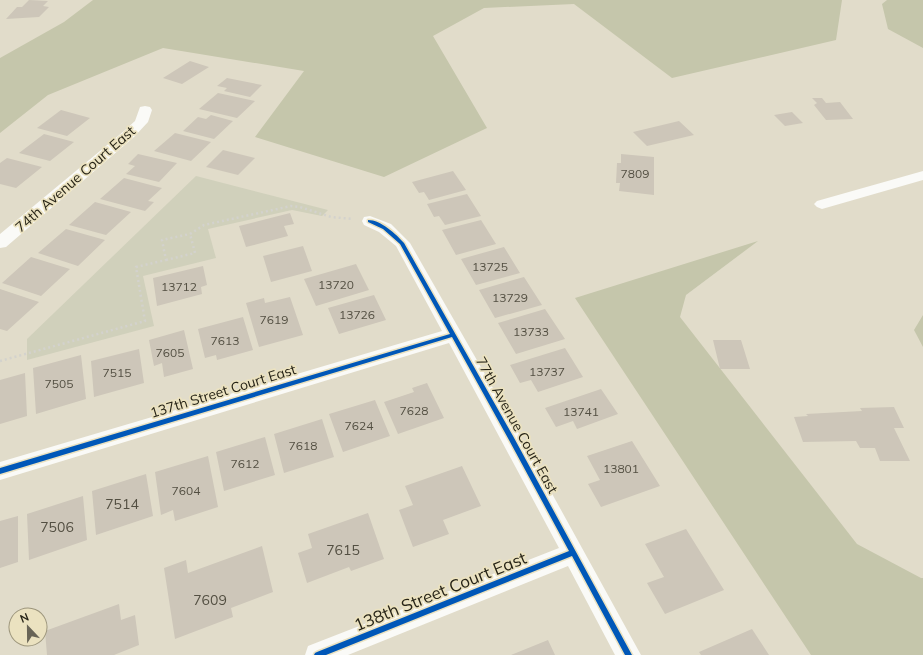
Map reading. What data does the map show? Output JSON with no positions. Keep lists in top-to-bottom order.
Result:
{
  "streets": {
    "street": [
      "74th Avenue Court East",
      "137th Street Court East",
      "77th Avenue Court East",
      "138th Street Court East"
    ]
  },
  "crossings": [
    ["137th Street Court East", "77th Avenue Court East"],
    ["77th Avenue Court East", "138th Street Court East"]
  ],
  "house_numbers": [
    "7809",
    "13725",
    "13720",
    "13712",
    "13729",
    "13726",
    "7619",
    "13733",
    "7613",
    "7605",
    "13737",
    "7515",
    "7505",
    "7628",
    "13741",
    "7624",
    "7618",
    "7612",
    "13801",
    "7604",
    "7514",
    "7506",
    "7615",
    "7609"
  ],
  "north": "top"
}
